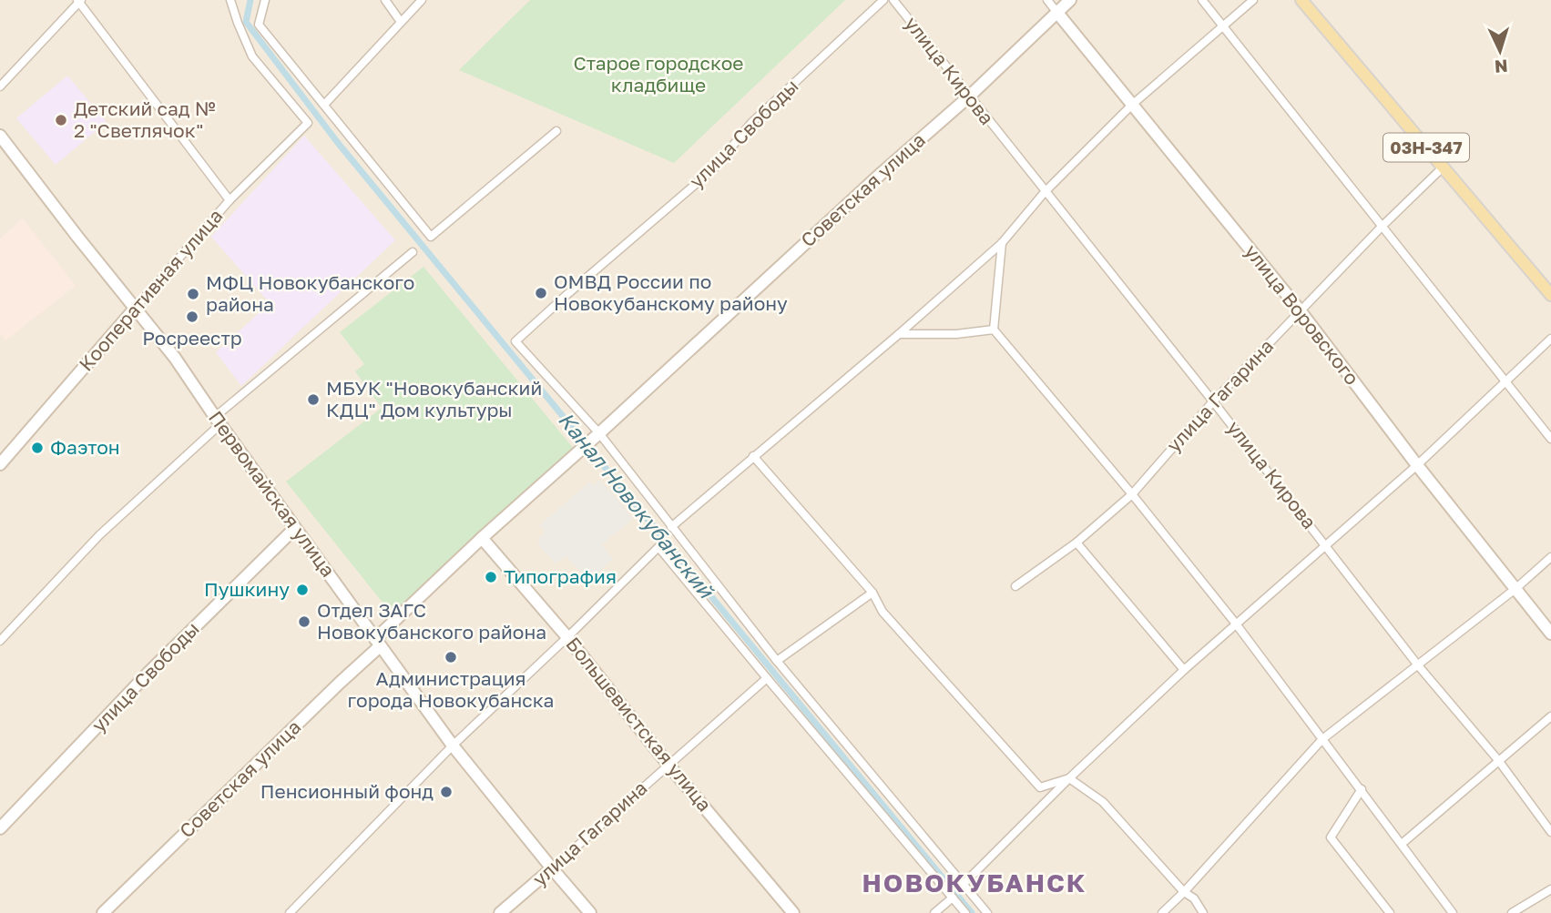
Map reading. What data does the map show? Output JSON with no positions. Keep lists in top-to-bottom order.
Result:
{
  "streets": {
    "main road": [
      "улица Свободы",
      "03Н-347",
      "Советская улица",
      "Кооперативная улица",
      "улица Воровского",
      "улица Гагарина",
      "Первомайская улица",
      "Большевистская улица"
    ],
    "street": ["улица Кирова"]
  },
  "crossings": [
    ["улица Кирова", "Советская улица"],
    ["улица Кирова", "улица Гагарина"],
    ["улица Свободы", "Советская улица"],
    ["улица Свободы", "Первомайская улица"],
    ["03Н-347", "улица Гагарина"],
    ["Советская улица", "улица Воровского"],
    ["Советская улица", "Первомайская улица"],
    ["Советская улица", "Большевистская улица"],
    ["Кооперативная улица", "Первомайская улица"],
    ["улица Воровского", "улица Гагарина"],
    ["улица Гагарина", "Первомайская улица"],
    ["улица Гагарина", "Большевистская улица"]
  ],
  "districts": ["НОВОКУБАНСК"],
  "water": ["Канал Новокубанский"],
  "parks": ["Старое городское кладбище"],
  "places": [
    "Детский сад № 2 \"Светлячок\"",
    "ОМВД России по Новокубанскому району",
    "МФЦ Новокубанского района",
    "Росреестр",
    "МБУК \"Новокубанский КДЦ\" Дом культуры",
    "Фаэтон",
    "Типография",
    "Пушкину",
    "Отдел ЗАГС Новокубанского района",
    "Администрация города Новокубанска",
    "Пенсионный фонд"
  ],
  "north": "bottom"
}
